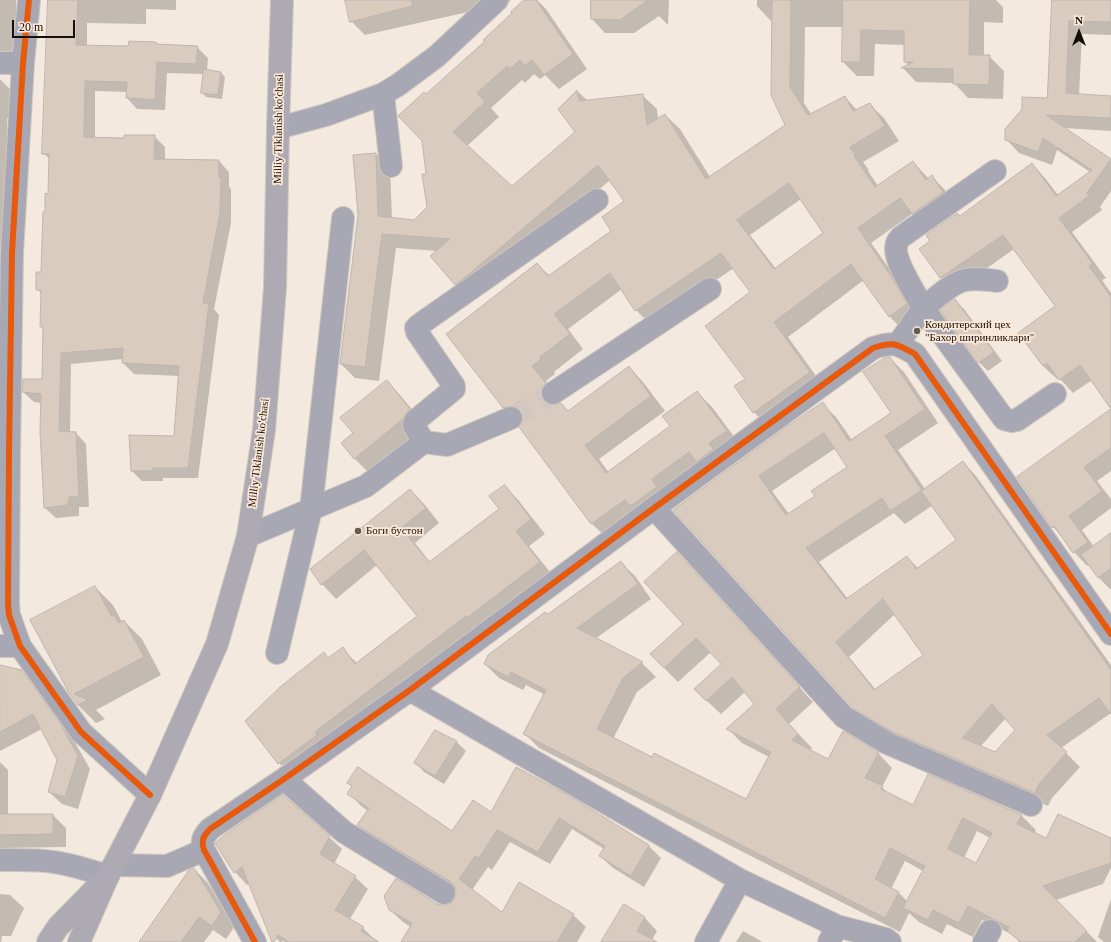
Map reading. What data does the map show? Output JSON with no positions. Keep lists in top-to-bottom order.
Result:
{
  "streets": {
    "main road": ["Milliy Tiklanish ko'chasi"]
  },
  "places": ["Кондитерский цех \"Бахор ширинликлари\"", "Боги бустон"],
  "scale_bar": "20 m",
  "north": "top"
}
